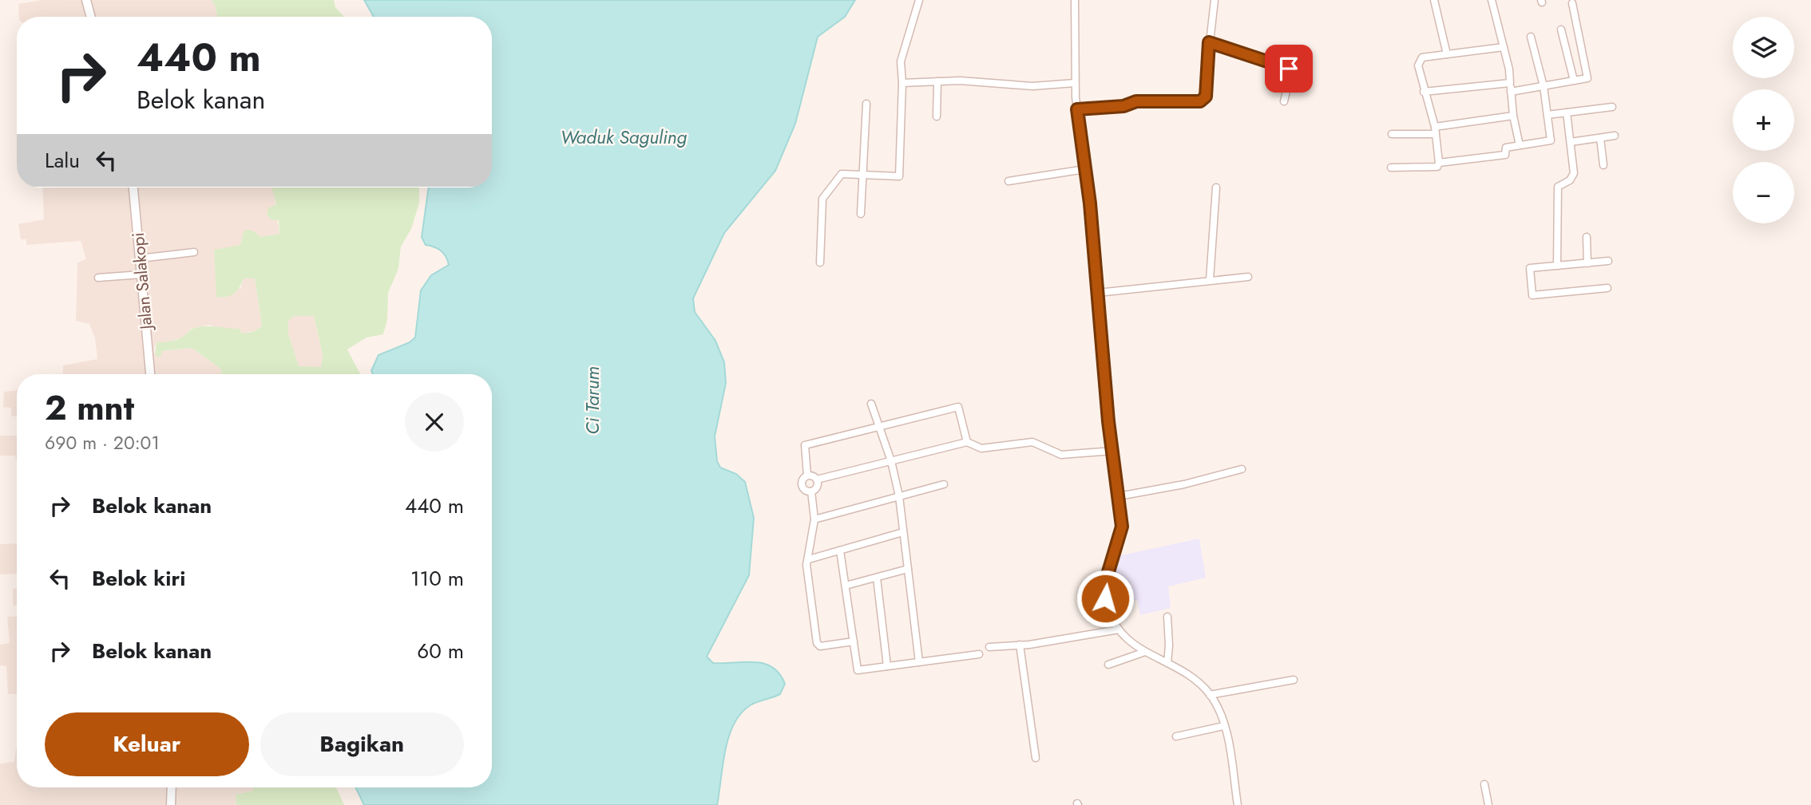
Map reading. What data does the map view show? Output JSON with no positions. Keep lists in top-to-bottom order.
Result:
{
  "streets": {
    "street": ["Jalan Salakopi"]
  },
  "water": ["Waduk Saguling", "Ci Tarum"],
  "page": {
    "map_buttons": ["+", "−"],
    "turn": ["440 m", "Belok kanan"],
    "then": "Lalu",
    "heading": ["2 mnt", "690 m · 20:01"],
    "list": [
      {
        "name": "Belok kanan",
        "value": "440 m"
      },
      {
        "name": "Belok kiri",
        "value": "110 m"
      },
      {
        "name": "Belok kanan",
        "value": "60 m"
      }
    ],
    "buttons": ["Keluar", "Bagikan"]
  }
}
